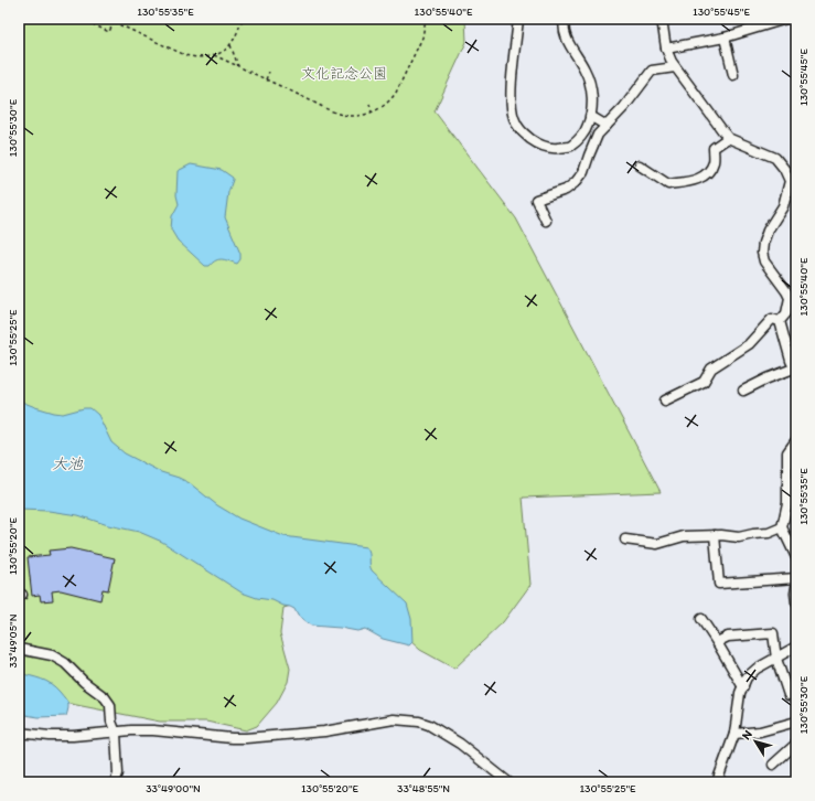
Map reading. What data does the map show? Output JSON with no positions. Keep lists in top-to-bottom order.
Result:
{
  "water": ["大池"],
  "parks": ["文化記念公園"],
  "north": "top left",
  "coordinates": [
    "130°55'35\"E",
    "130°55'40\"E",
    "130°55'45\"E",
    "130°55'30\"E",
    "130°55'25\"E",
    "130°55'20\"E",
    "33°49'05\"N",
    "33°49'00\"N",
    "33°48'55\"N"
  ]
}
